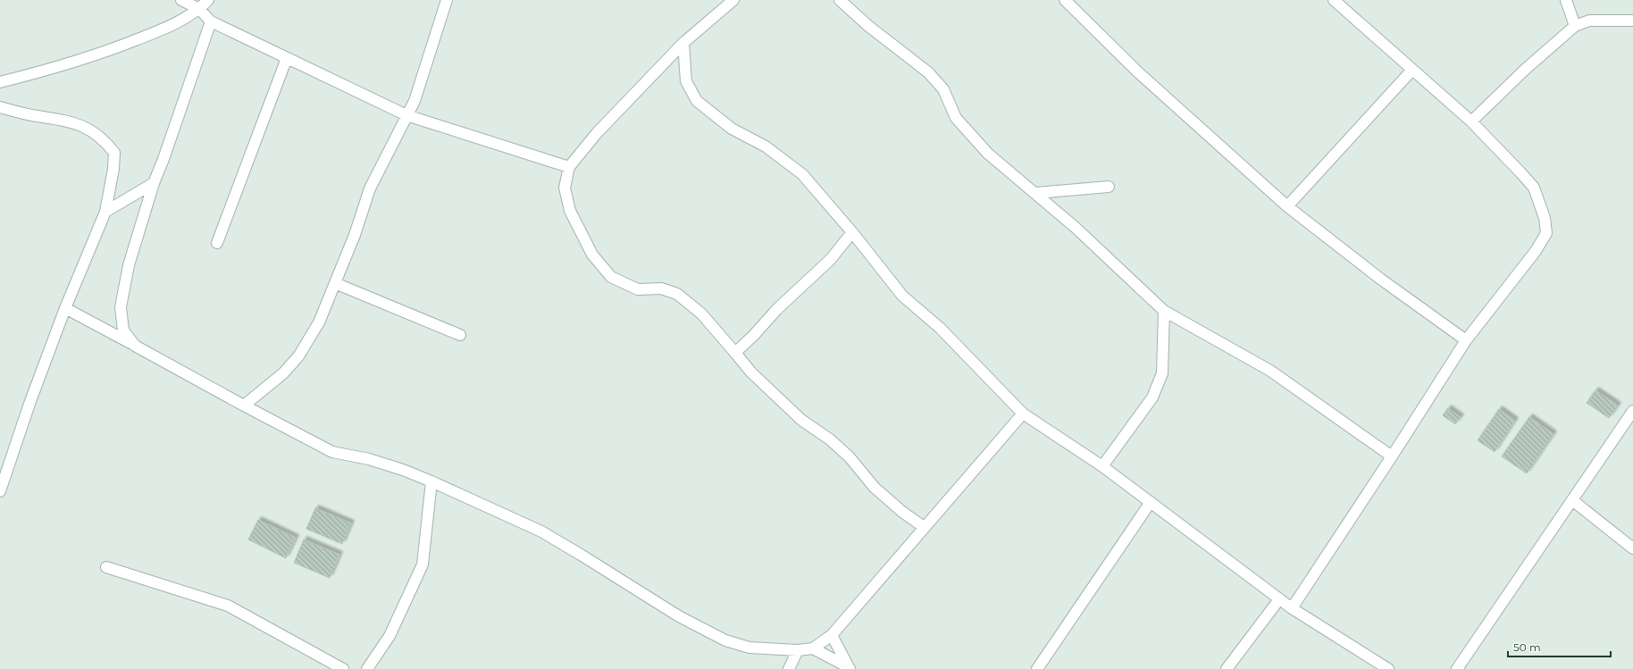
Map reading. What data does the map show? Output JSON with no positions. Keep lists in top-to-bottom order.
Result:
{
  "scale_bar": "50 m"
}
